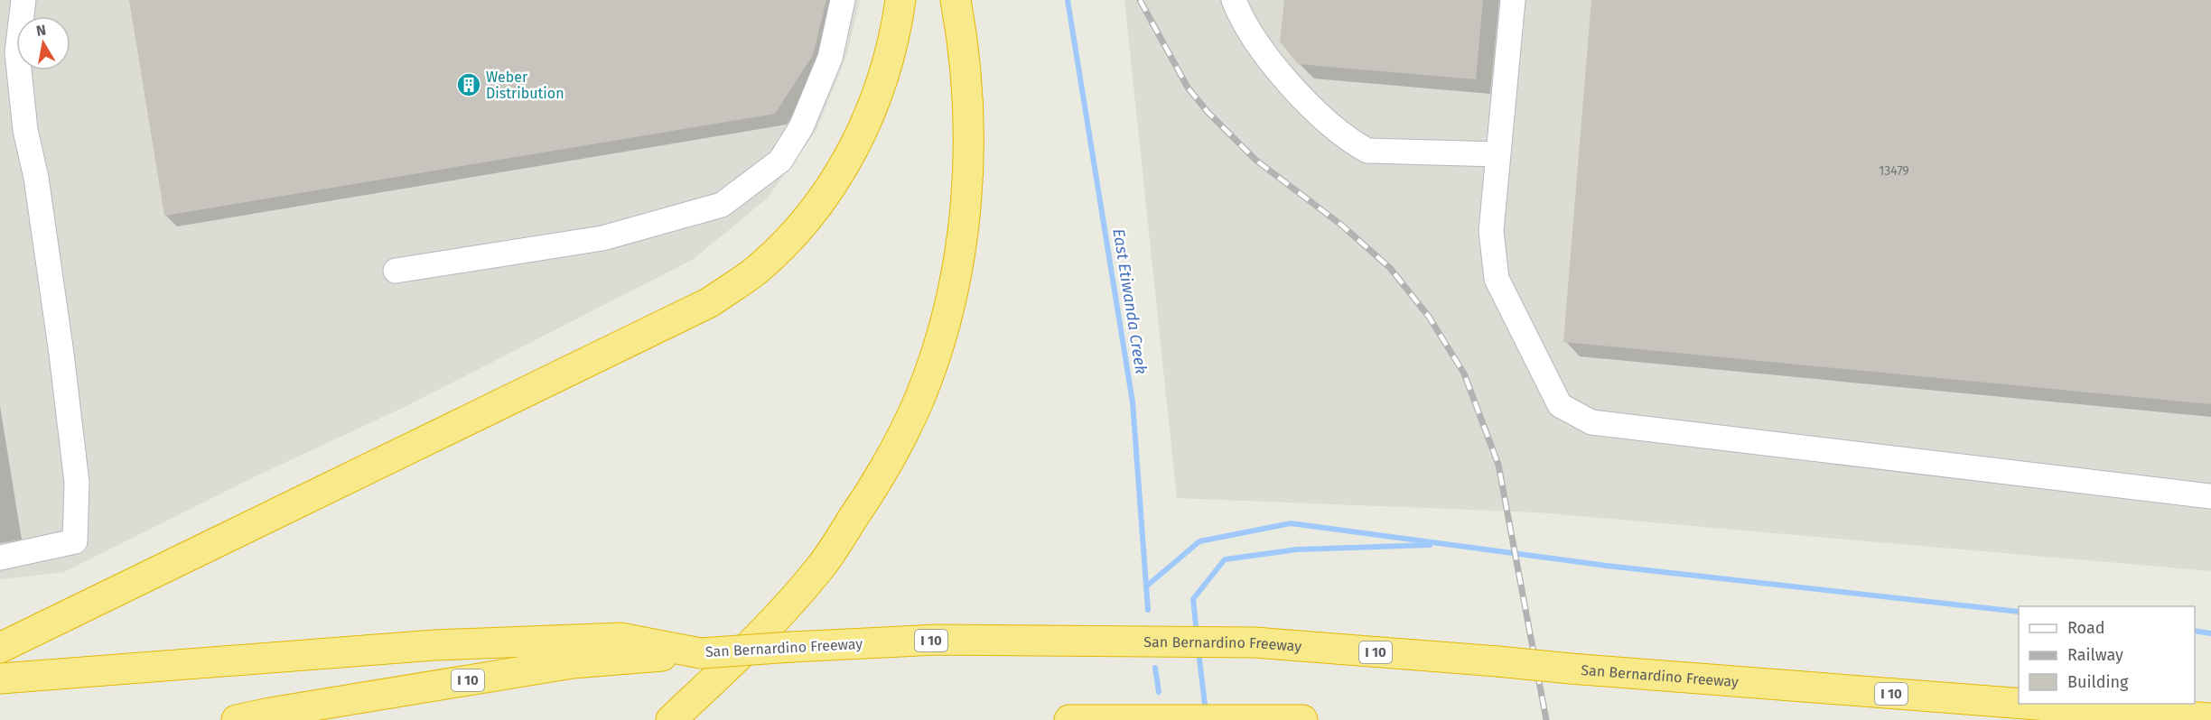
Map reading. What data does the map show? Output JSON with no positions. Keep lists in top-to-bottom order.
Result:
{
  "streets": {
    "highway": ["I 10", "San Bernardino Freeway"]
  },
  "water": ["East Etiwanda Creek"],
  "places": {
    "building": ["Weber Distribution"]
  },
  "house_numbers": ["13479"],
  "legend": ["Road", "Railway", "Building"],
  "north": "top"
}
